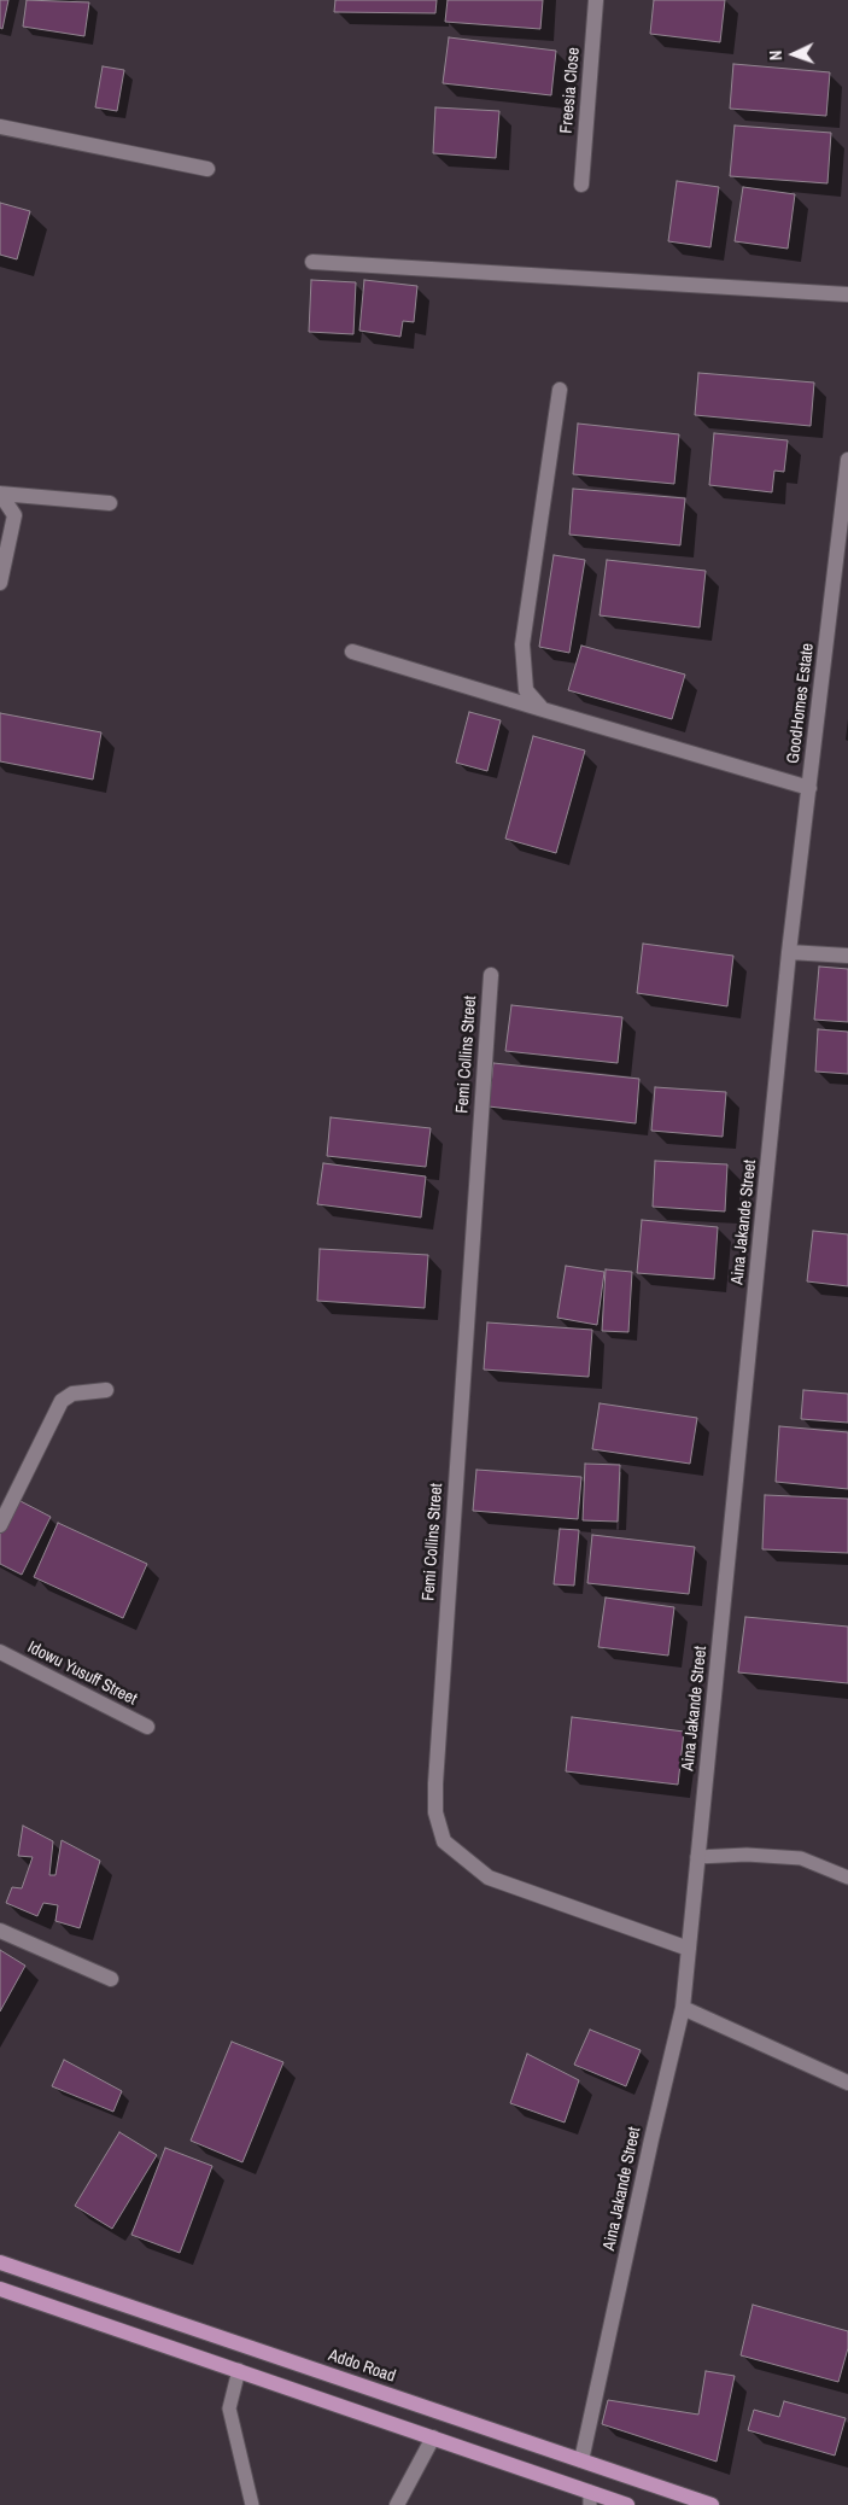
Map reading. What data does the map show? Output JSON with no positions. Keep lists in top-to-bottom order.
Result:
{
  "streets": {
    "main road": ["Addo Road"],
    "street": [
      "Freesia Close",
      "GoodHomes Estate",
      "Femi Collins Street",
      "Aina Jakande Street",
      "Idowu Yusuff Street"
    ]
  },
  "crossings": [
    ["GoodHomes Estate", "Aina Jakande Street"],
    ["Femi Collins Street", "Aina Jakande Street"],
    ["Aina Jakande Street", "Addo Road"]
  ],
  "north": "left"
}
